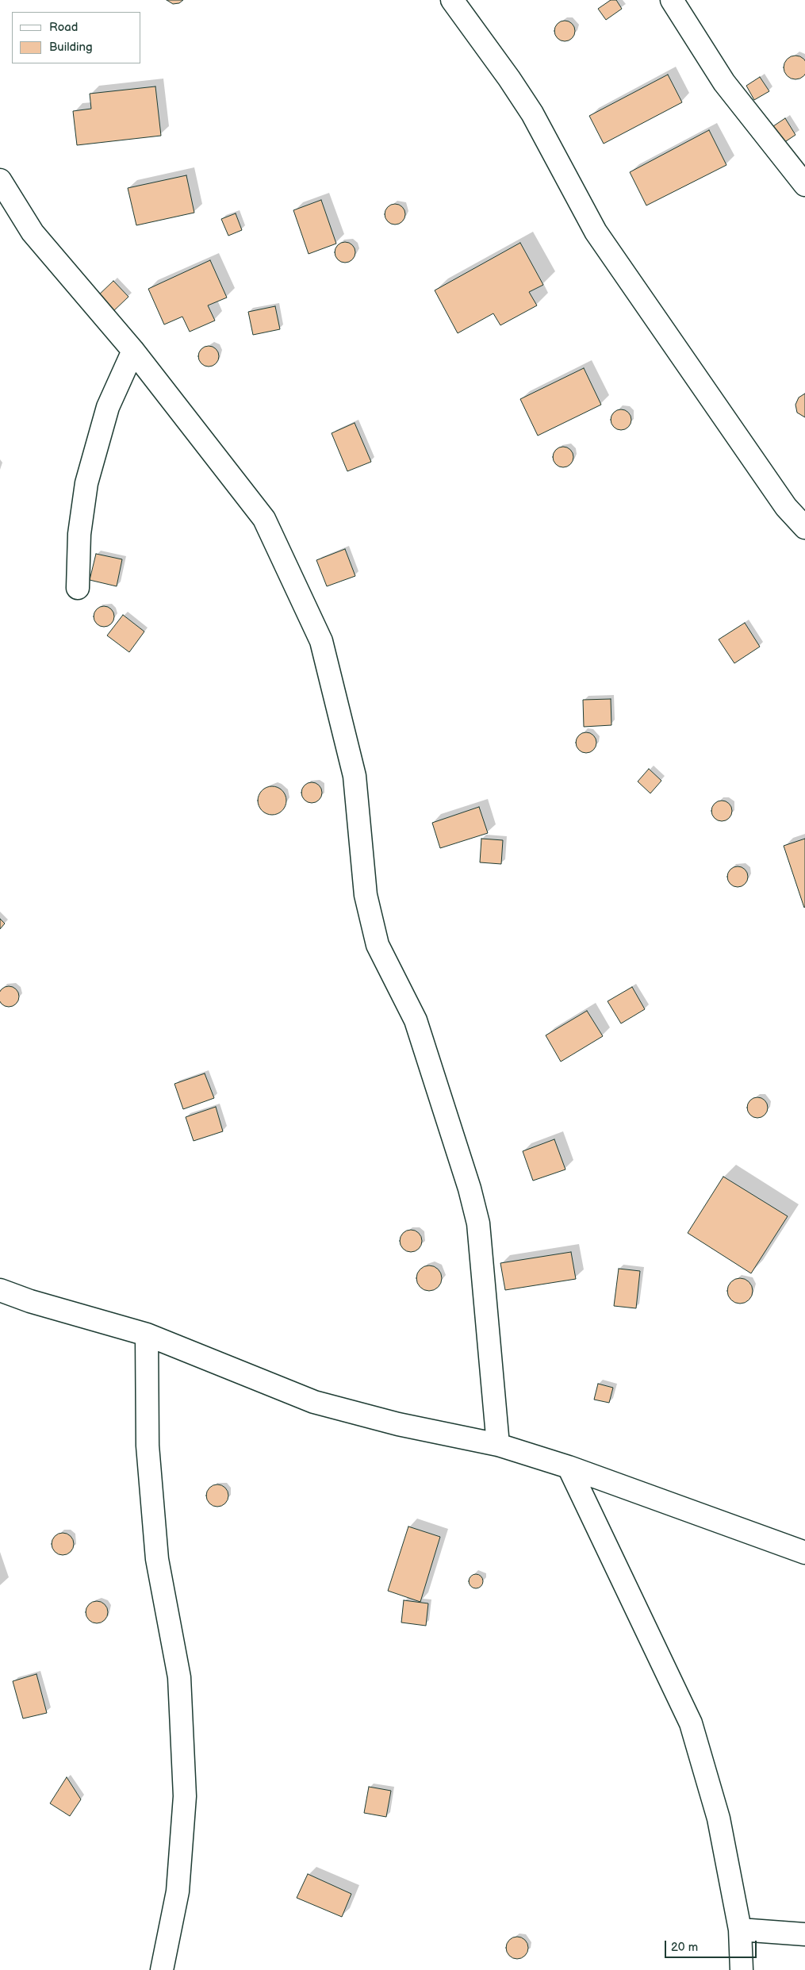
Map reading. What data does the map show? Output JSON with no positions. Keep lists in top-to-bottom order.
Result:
{
  "legend": ["Road", "Building"],
  "scale_bar": "20 m"
}
